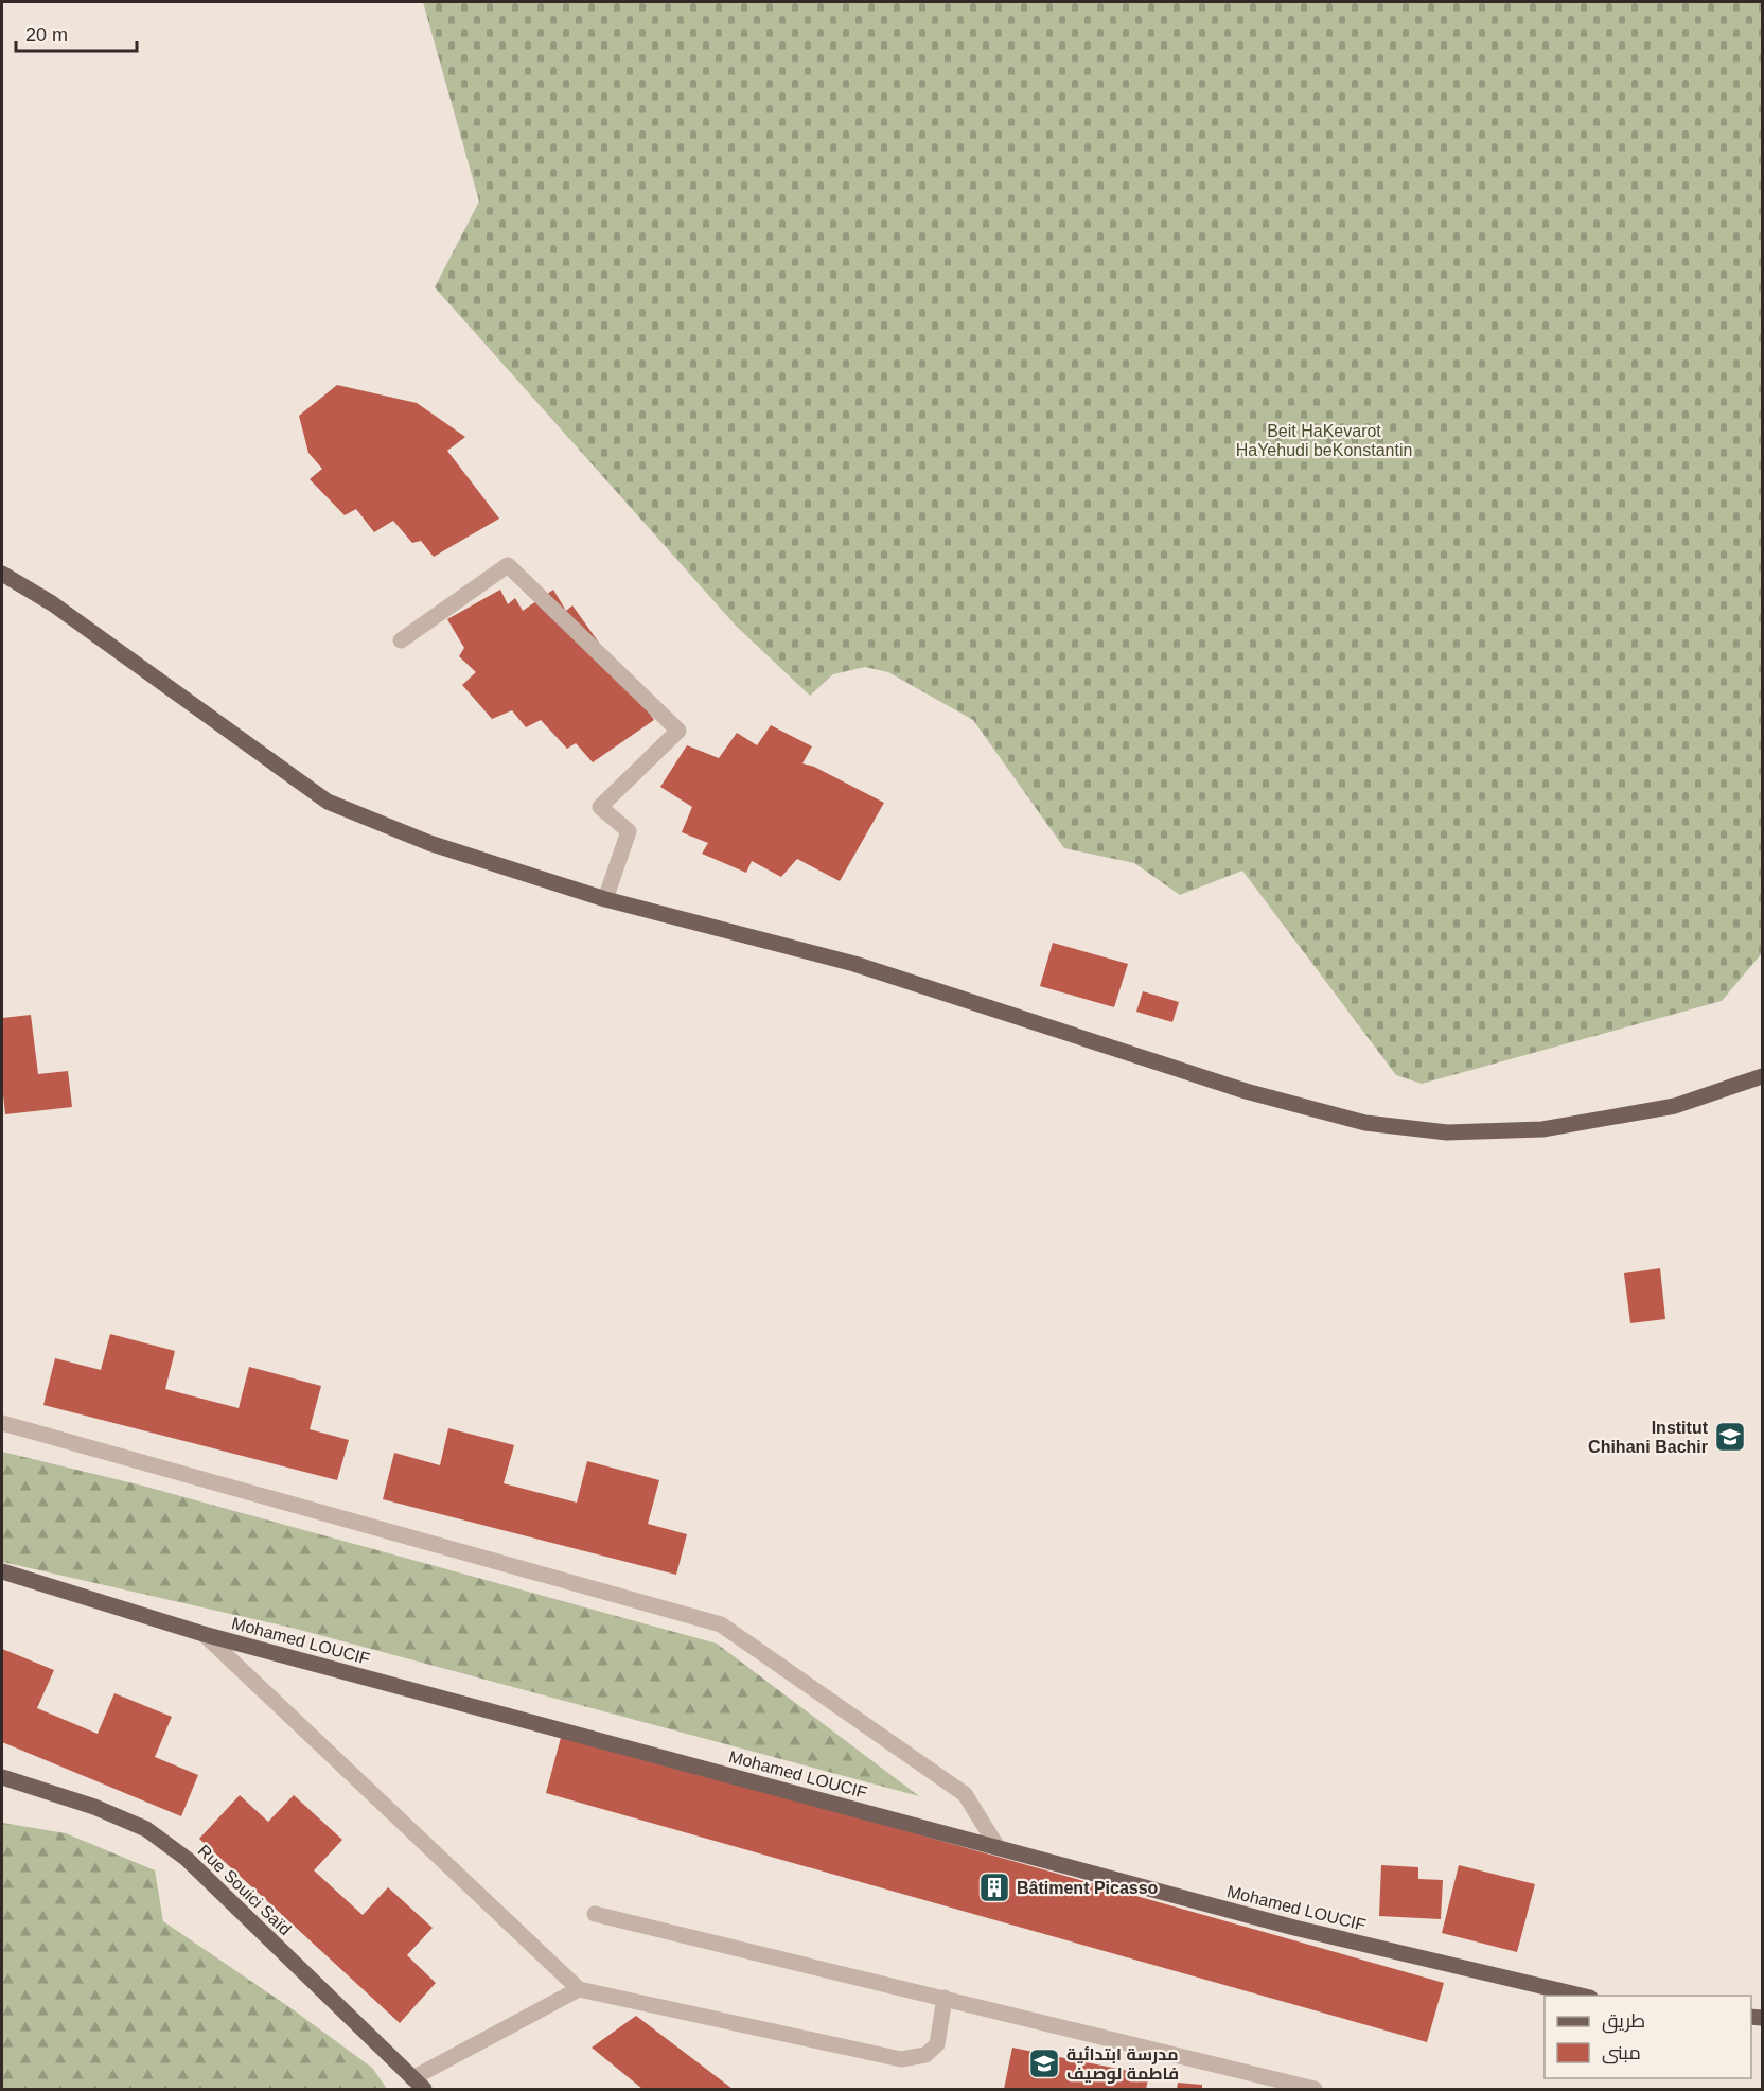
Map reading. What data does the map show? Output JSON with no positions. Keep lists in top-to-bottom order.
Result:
{
  "streets": {
    "main road": ["Mohamed LOUCIF", "Rue Souici Saïd"]
  },
  "parks": ["Beit HaKevarot HaYehudi beKonstantin"],
  "places": {
    "school or university": ["Institut Chihani Bachir", "مدرسة ابتدائية فاطمة لوصيف"],
    "building": ["Bâtiment Picasso"]
  },
  "legend": ["طريق", "مبنى"],
  "scale_bar": "20 m"
}
